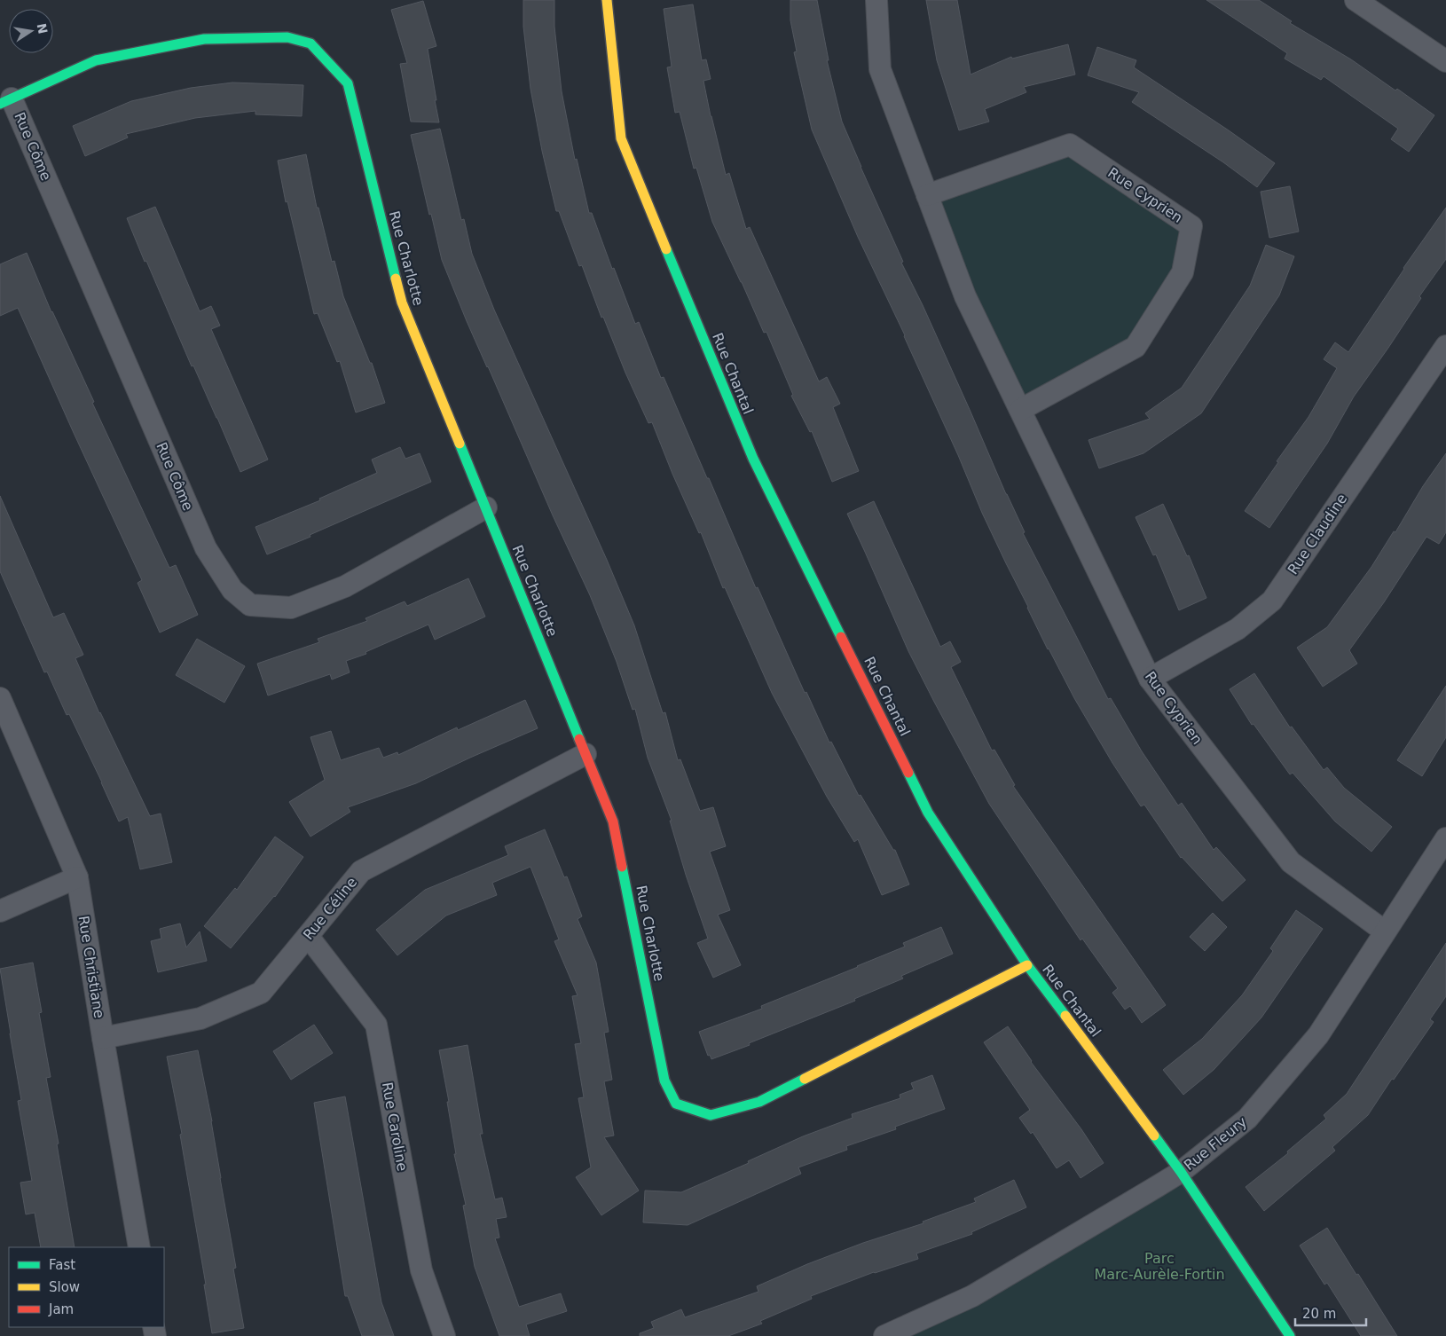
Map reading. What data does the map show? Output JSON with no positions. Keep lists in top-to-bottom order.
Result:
{
  "streets": {
    "street": [
      "Rue Côme",
      "Rue Cyprien",
      "Rue Charlotte",
      "Rue Chantal",
      "Rue Claudine",
      "Rue Céline",
      "Rue Christiane",
      "Rue Caroline",
      "Rue Fleury"
    ]
  },
  "crossings": [
    ["Rue Côme", "Rue Charlotte"],
    ["Rue Cyprien", "Rue Claudine"],
    ["Rue Cyprien", "Rue Fleury"],
    ["Rue Charlotte", "Rue Chantal"],
    ["Rue Charlotte", "Rue Céline"],
    ["Rue Chantal", "Rue Fleury"],
    ["Rue Céline", "Rue Christiane"],
    ["Rue Céline", "Rue Caroline"]
  ],
  "parks": ["Parc Marc-Aurèle-Fortin"],
  "legend": ["Fast", "Slow", "Jam"],
  "scale_bar": "20 m",
  "north": "right"
}
